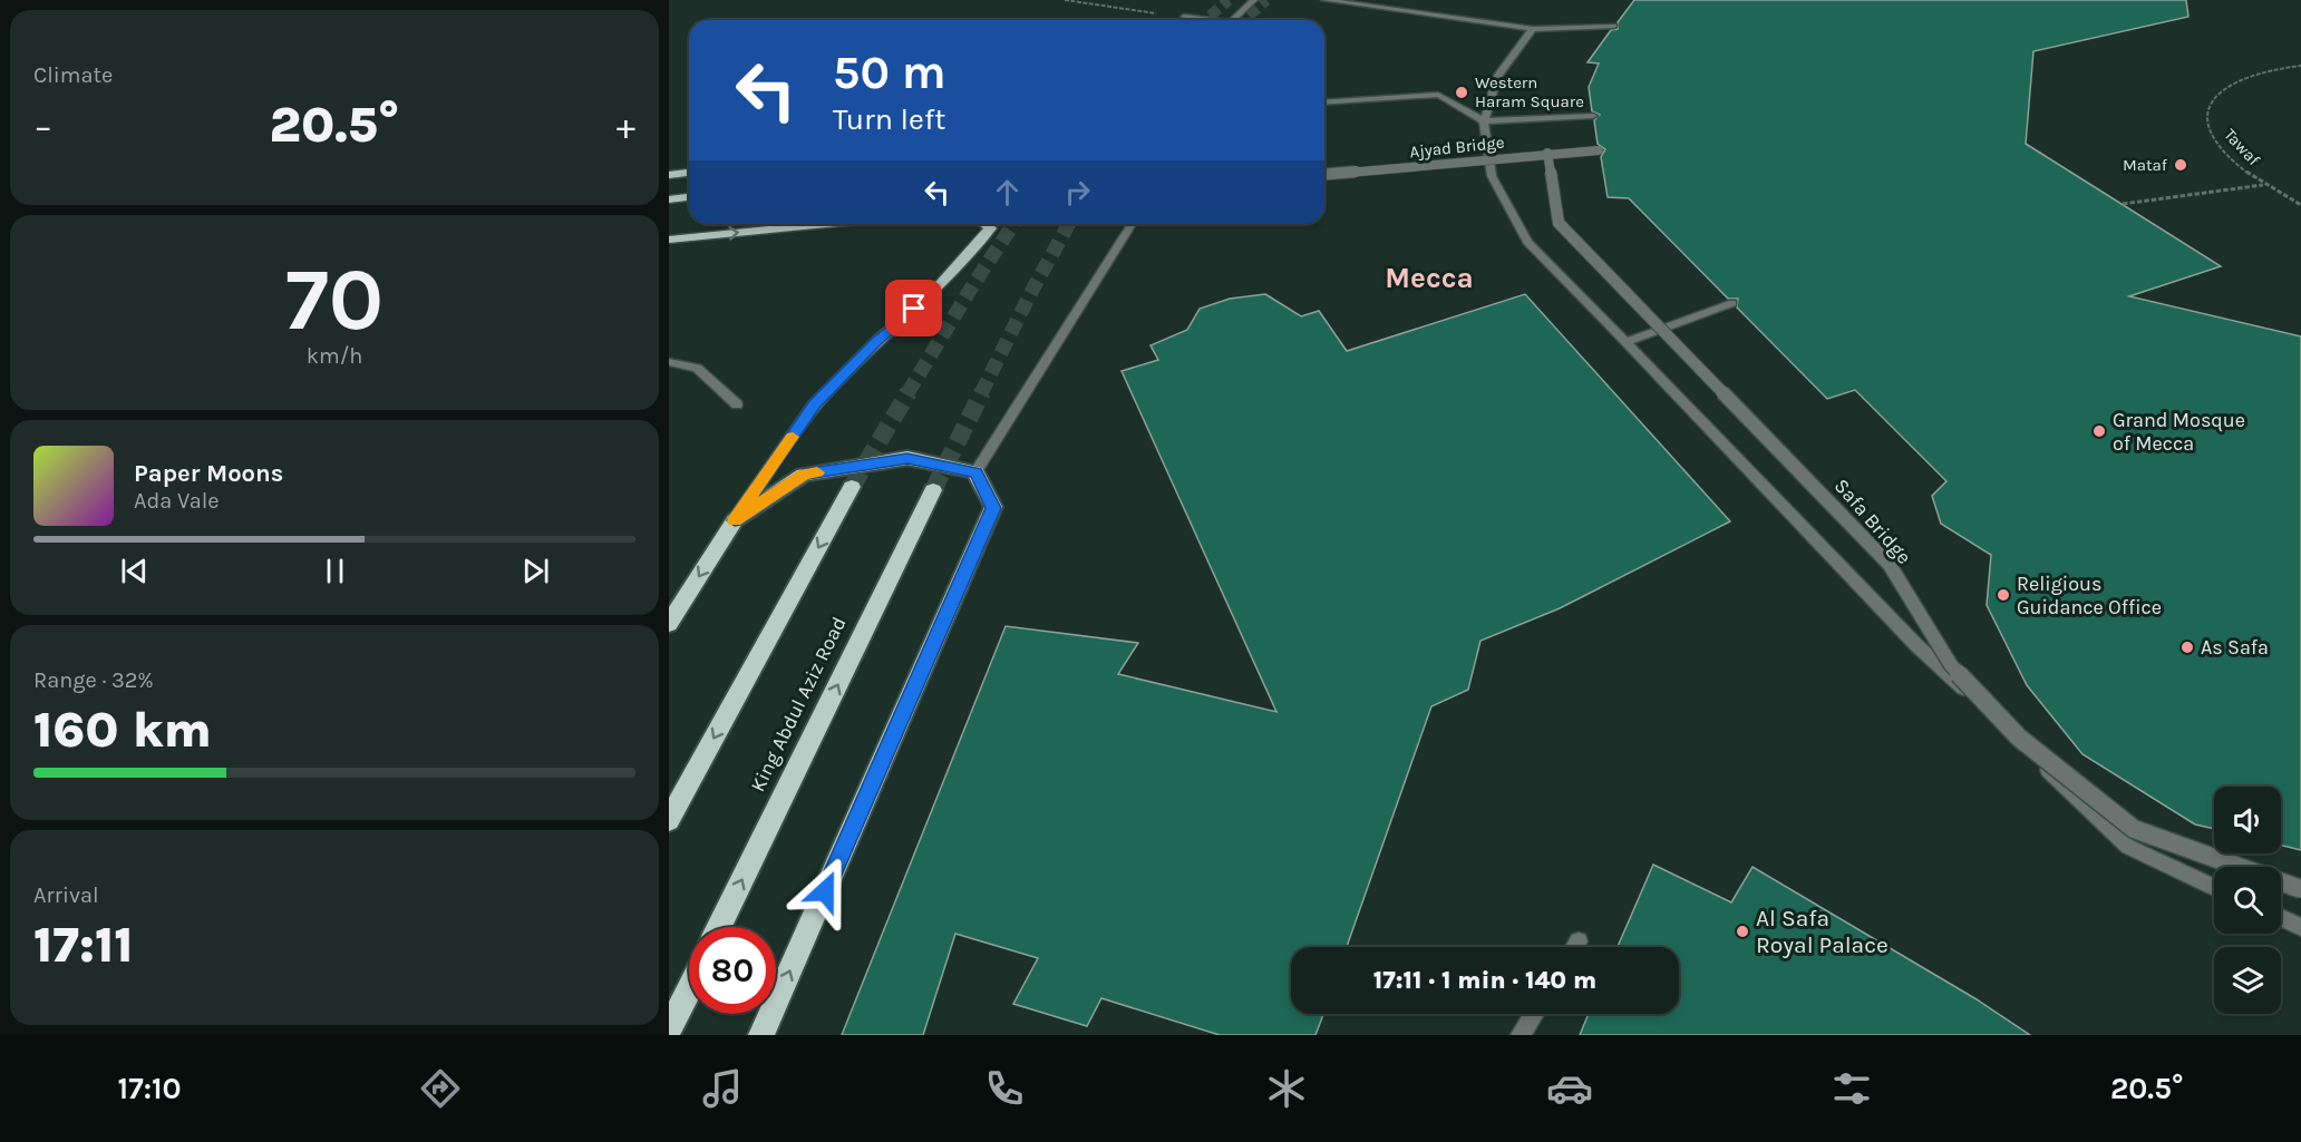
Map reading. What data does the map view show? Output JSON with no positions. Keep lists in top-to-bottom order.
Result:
{
  "streets": {
    "highway": ["King Abdul Aziz Road"],
    "street": ["Ajyad Bridge", "Safa Bridge"],
    "path": ["Tawaf"]
  },
  "crossings": [
    ["Ajyad Bridge", "Safa Bridge"]
  ],
  "districts": ["Mecca"],
  "places": [
    "Western Haram Square",
    "Mataf",
    "Grand Mosque of Mecca",
    "Religious Guidance Office",
    "As Safa",
    "Al Safa Royal Palace"
  ],
  "page": {
    "tile": [
      "Climate",
      ["70", "km/h"],
      ["Range · 32%", "160 km"],
      ["Arrival", "17:11"]
    ],
    "turn": ["50 m", "Turn left"],
    "heat": ["−", "20.5°", "+"],
    "song": ["Paper Moons", "Ada Vale"],
    "limit": "80",
    "trip": "17:11 · 1 min · 140 m",
    "tabs": ["17:10", "20.5°"]
  }
}
